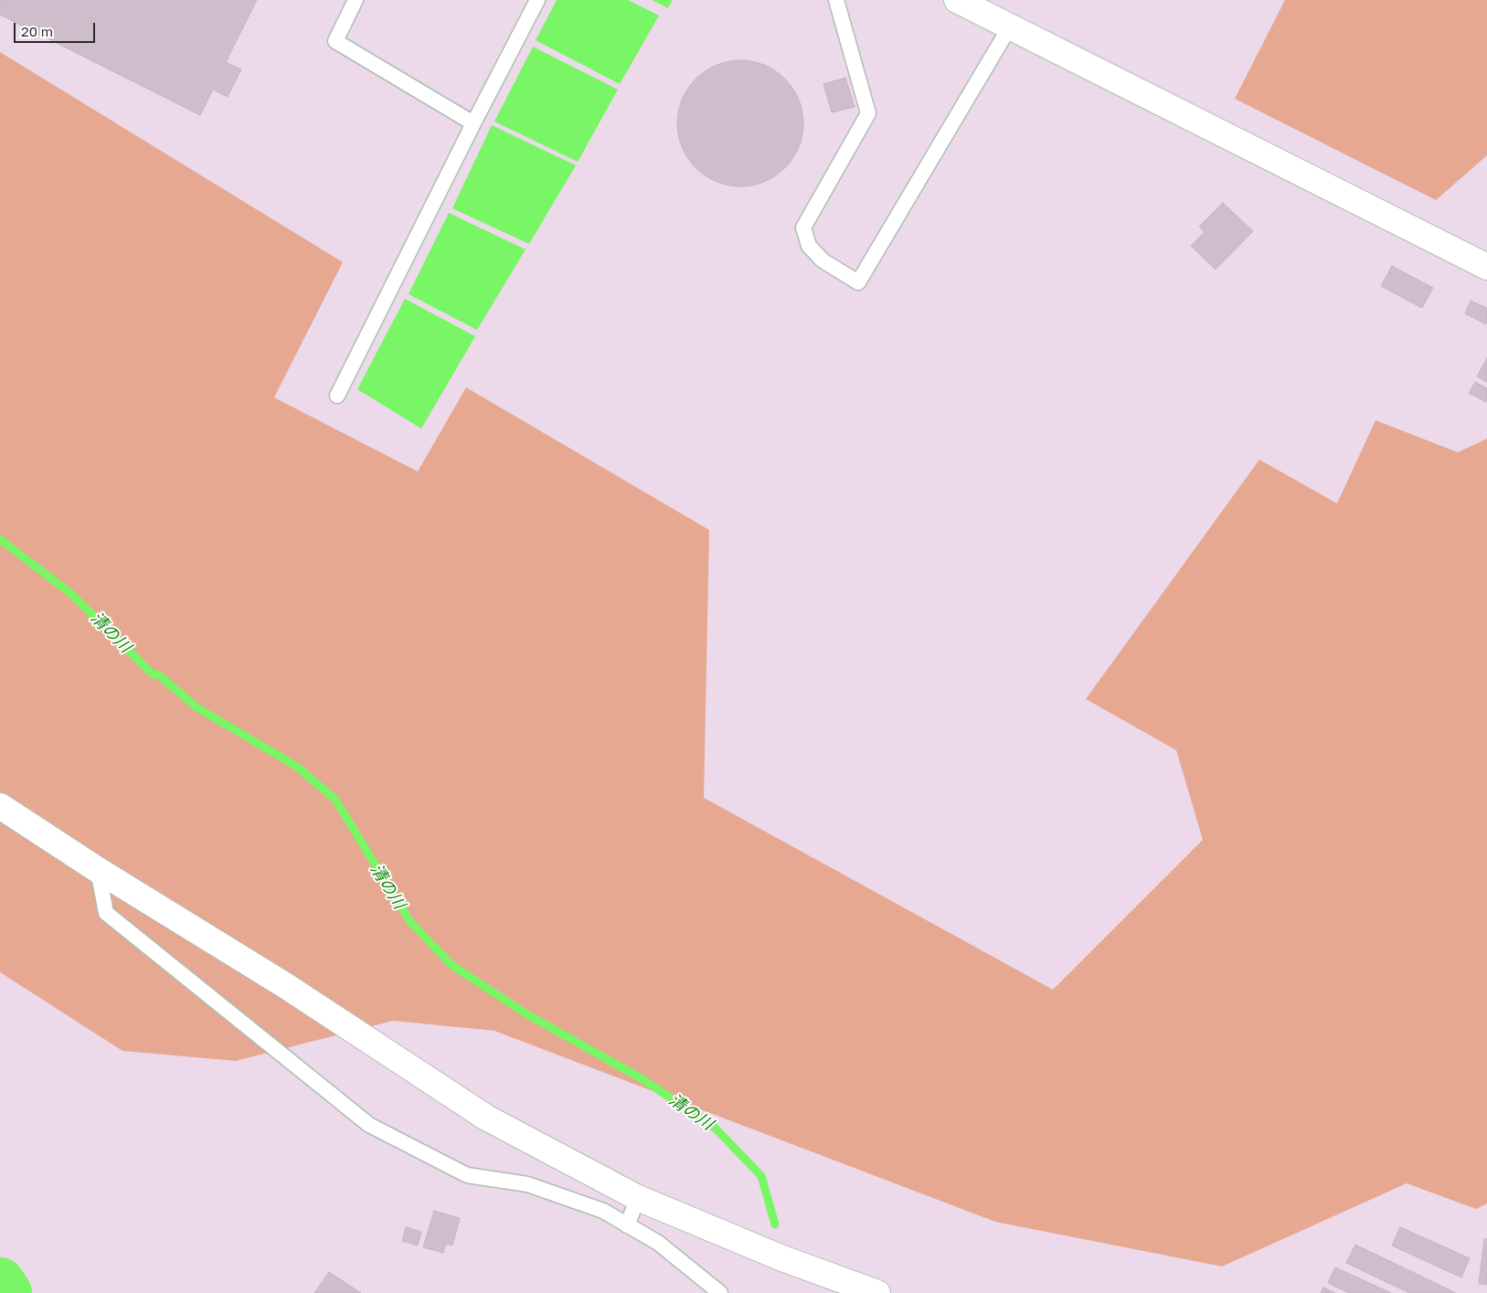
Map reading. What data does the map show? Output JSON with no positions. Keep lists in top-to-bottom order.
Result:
{
  "water": ["清の川"],
  "scale_bar": "20 m"
}
